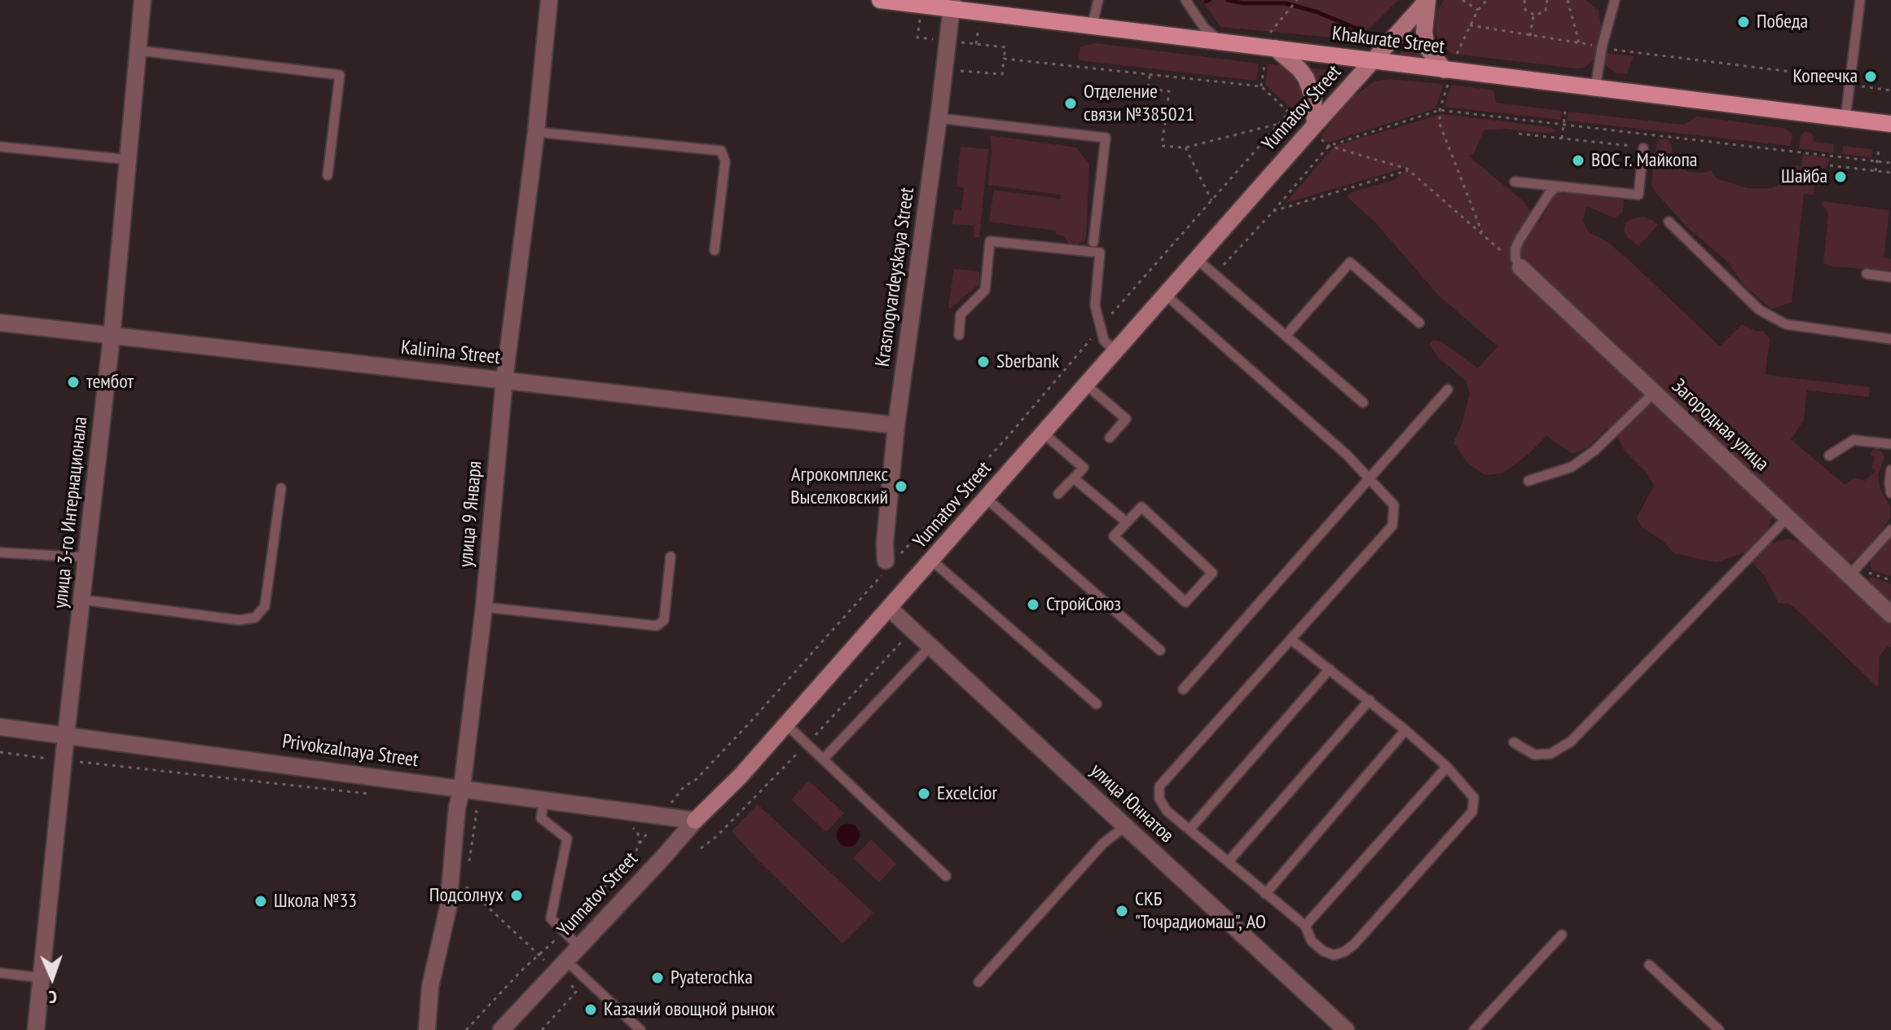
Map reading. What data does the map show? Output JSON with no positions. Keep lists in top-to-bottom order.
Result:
{
  "streets": {
    "main road": ["Khakurate Street", "Yunnatov Street"],
    "street": [
      "Krasnogvardeyskaya Street",
      "Kalinina Street",
      "Загородная улица",
      "улица 3-го Интернационала",
      "улица 9 Января",
      "Privokzalnaya Street",
      "улица Юннатов"
    ]
  },
  "crossings": [
    ["Khakurate Street", "Yunnatov Street"],
    ["Khakurate Street", "Krasnogvardeyskaya Street"],
    ["Yunnatov Street", "Privokzalnaya Street"],
    ["Yunnatov Street", "улица Юннатов"],
    ["Krasnogvardeyskaya Street", "Kalinina Street"],
    ["Kalinina Street", "улица 3-го Интернационала"],
    ["Kalinina Street", "улица 9 Января"],
    ["улица 3-го Интернационала", "Privokzalnaya Street"],
    ["улица 9 Января", "Privokzalnaya Street"]
  ],
  "places": [
    "Победа",
    "Копеечка",
    "Отделение связи №385021",
    "ВОС г. Майкопа",
    "Шайба",
    "Sberbank",
    "тембот",
    "Агрокомплекс Выселковский",
    "СтройСоюз",
    "Excelcior",
    "Подсолнух",
    "Школа №33",
    "СКБ \"Точрадиомаш\", АО",
    "Pyaterochka",
    "Казачий овощной рынок"
  ],
  "north": "bottom"
}
